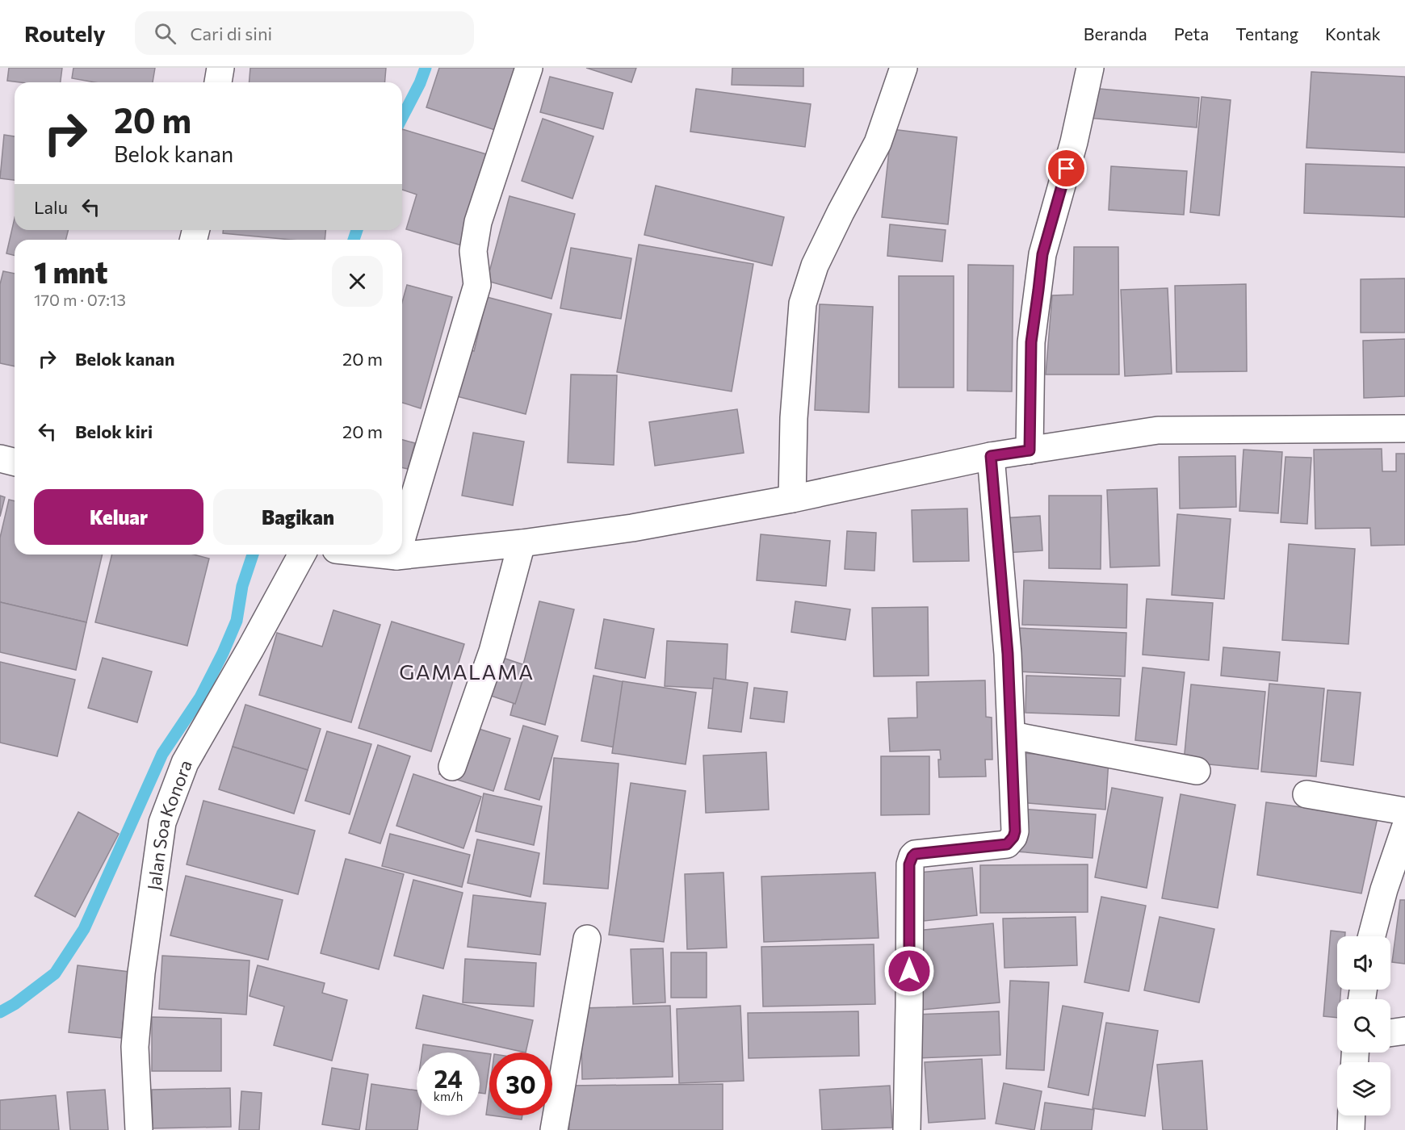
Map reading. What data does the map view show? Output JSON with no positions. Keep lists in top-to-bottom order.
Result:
{
  "streets": {
    "street": ["Jalan Soa Konora"]
  },
  "districts": ["GAMALAMA"],
  "page": {
    "header": "Routely",
    "search": "Cari di sini",
    "nav": [
      "Beranda",
      "Peta",
      "Tentang",
      "Kontak"
    ],
    "turn": ["20 m", "Belok kanan"],
    "then": "Lalu",
    "heading": ["1 mnt", "170 m · 07:13"],
    "list": [
      {
        "name": "Belok kanan",
        "value": "20 m"
      },
      {
        "name": "Belok kiri",
        "value": "20 m"
      }
    ],
    "buttons": ["Keluar", "Bagikan"],
    "speed": "24 km/h",
    "limit": "30"
  }
}
